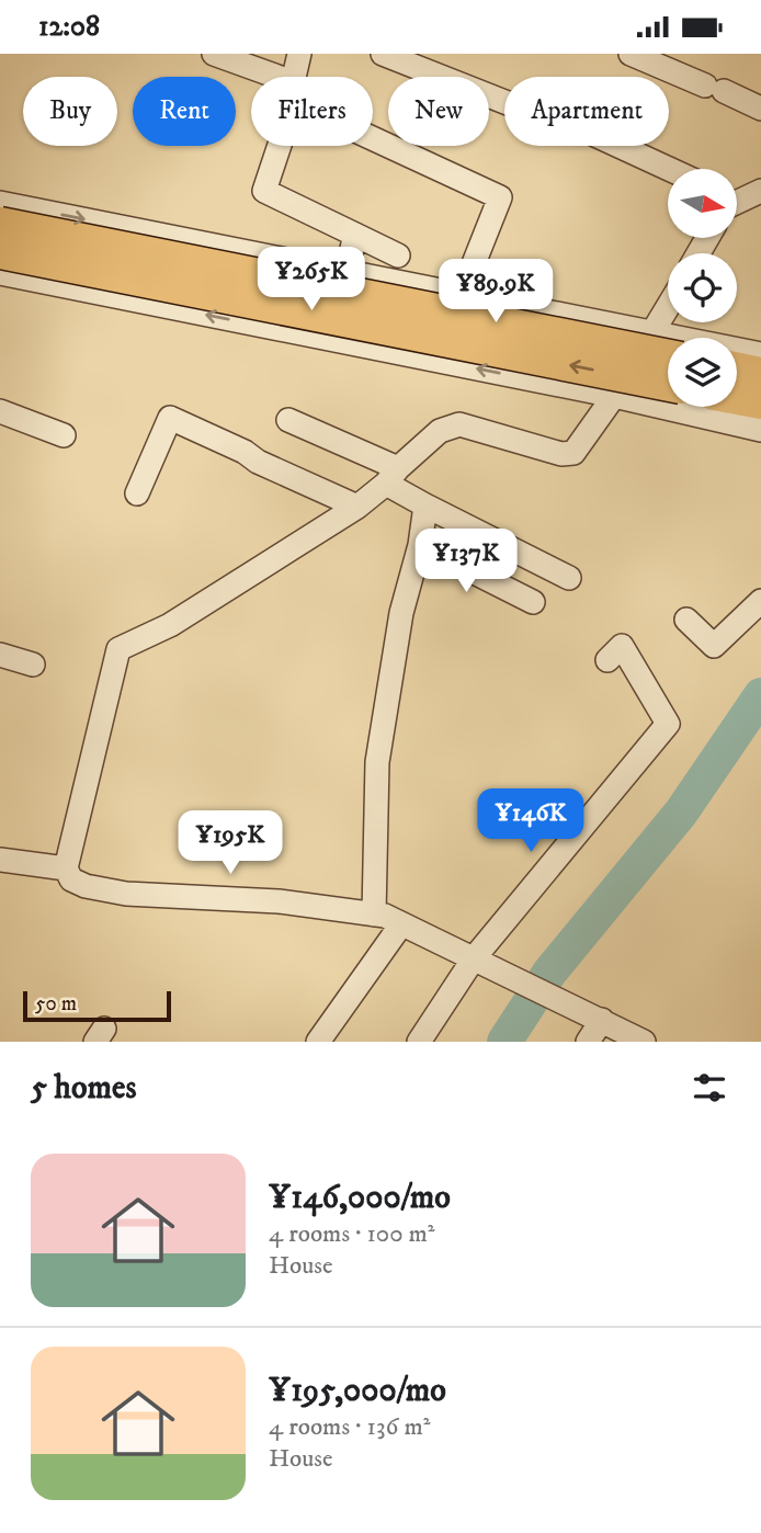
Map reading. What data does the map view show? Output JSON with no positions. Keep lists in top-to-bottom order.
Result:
{
  "scale_bar": "50 m",
  "north": "right",
  "page": {
    "status": "12:08",
    "chip": [
      "Buy",
      "Rent",
      "Filters",
      "New",
      "Apartment"
    ],
    "price": [
      "¥265K",
      "¥89.9K",
      "¥137K",
      "¥146K",
      "¥195K"
    ],
    "scale": "50 m",
    "heading": "5 homes",
    "list": [
      {
        "name": "¥146,000/mo",
        "note": "4 rooms · 100 m² · House"
      },
      {
        "name": "¥195,000/mo",
        "note": "4 rooms · 136 m² · House"
      }
    ]
  }
}
